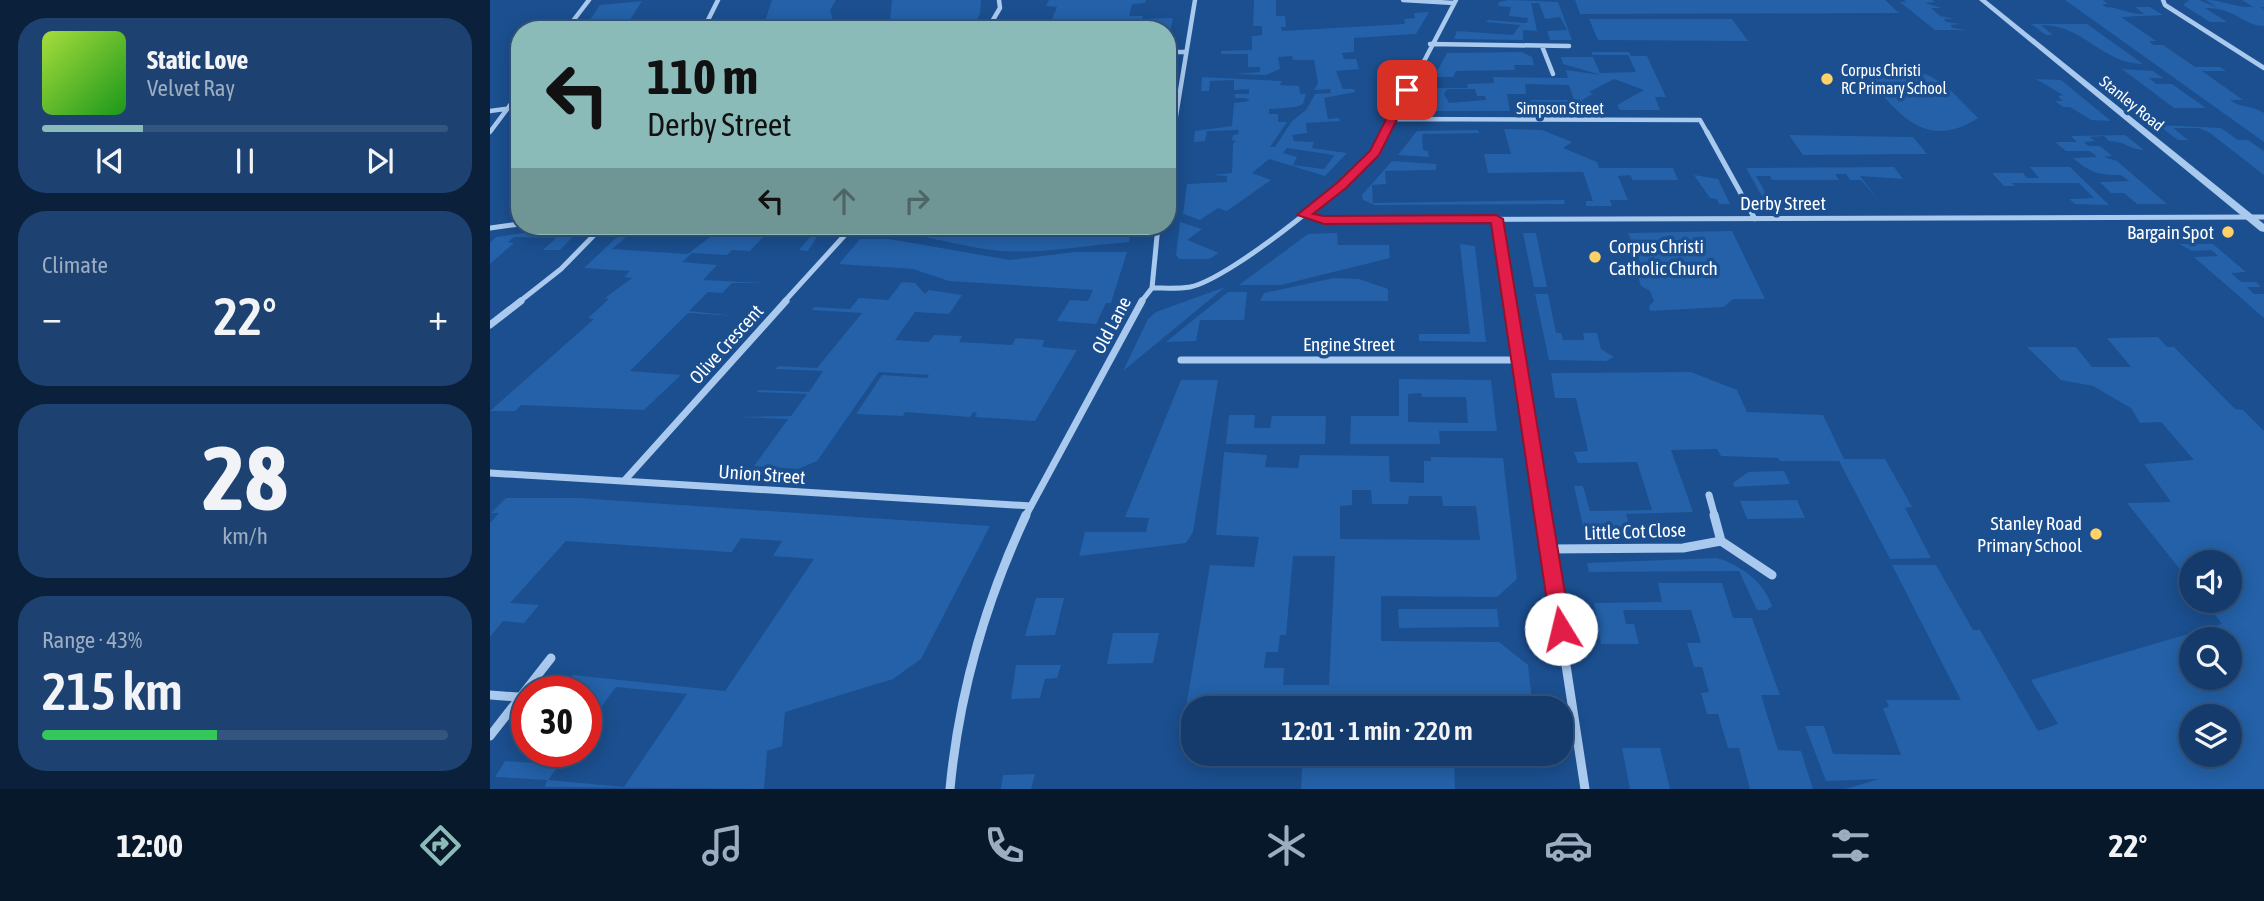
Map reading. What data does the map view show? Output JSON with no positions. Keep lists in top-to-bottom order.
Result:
{
  "streets": {
    "street": [
      "Stanley Road",
      "Simpson Street",
      "Derby Street",
      "Old Lane",
      "Olive Crescent",
      "Engine Street",
      "Union Street",
      "Little Cot Close"
    ]
  },
  "crossings": [
    ["Stanley Road", "Derby Street"],
    ["Simpson Street", "Derby Street"],
    ["Simpson Street", "Old Lane"],
    ["Derby Street", "Old Lane"],
    ["Old Lane", "Union Street"],
    ["Olive Crescent", "Union Street"]
  ],
  "places": [
    "Corpus Christi RC Primary School",
    "Bargain Spot",
    "Corpus Christi Catholic Church",
    "Stanley Road Primary School"
  ],
  "page": {
    "turn": ["110 m", "Derby Street"],
    "song": ["Static Love", "Velvet Ray"],
    "tile": [
      "Climate",
      ["28", "km/h"],
      ["Range · 43%", "215 km"]
    ],
    "heat": ["−", "22°", "+"],
    "limit": "30",
    "trip": "12:01 · 1 min · 220 m",
    "tabs": ["12:00", "22°"]
  }
}
